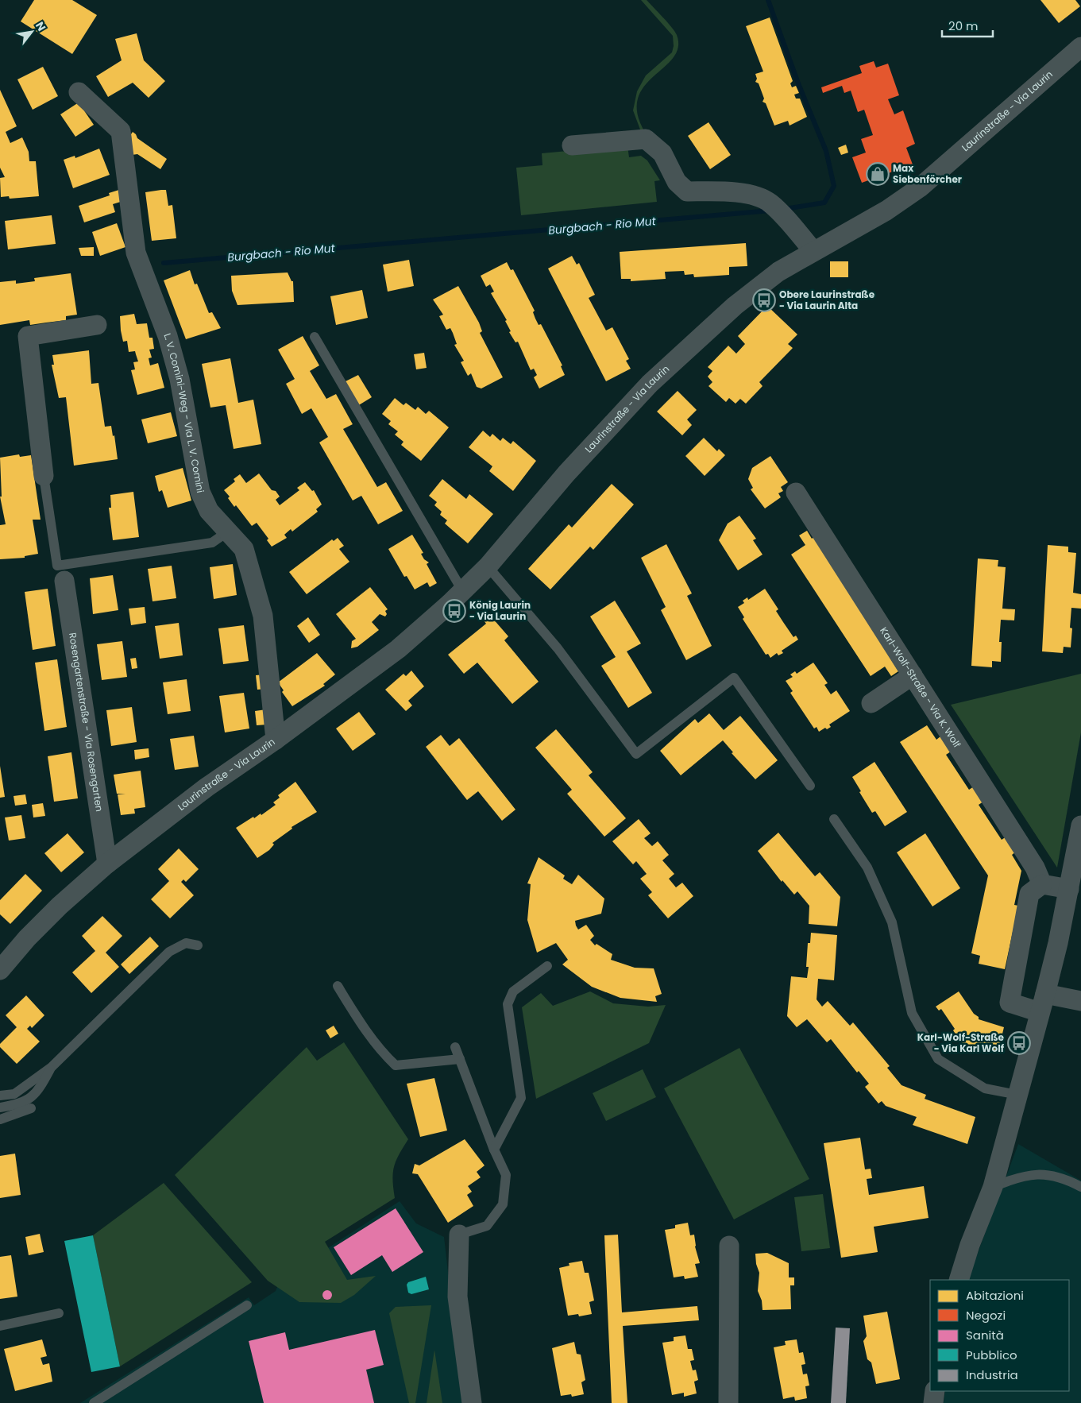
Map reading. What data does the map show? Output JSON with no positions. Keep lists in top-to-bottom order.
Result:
{
  "streets": {
    "street": [
      "Laurinstraße - Via Laurin",
      "L. V. Comini-Weg - Via L. V. Comini",
      "Karl-Wolf-Straße - Via K. Wolf",
      "Rosengartenstraße - Via Rosengarten"
    ]
  },
  "crossings": [
    ["Laurinstraße - Via Laurin", "L. V. Comini-Weg - Via L. V. Comini"],
    ["Laurinstraße - Via Laurin", "Rosengartenstraße - Via Rosengarten"]
  ],
  "water": ["Burgbach - Rio Mut"],
  "places": {
    "shop": ["Max Siebenförcher"],
    "bus stop": ["Obere Laurinstraße - Via Laurin Alta", "König Laurin - Via Laurin", "Karl-Wolf-Straße - Via Karl Wolf"]
  },
  "legend": [
    "Abitazioni",
    "Negozi",
    "Sanità",
    "Pubblico",
    "Industria"
  ],
  "scale_bar": "20 m",
  "north": "top right"
}
